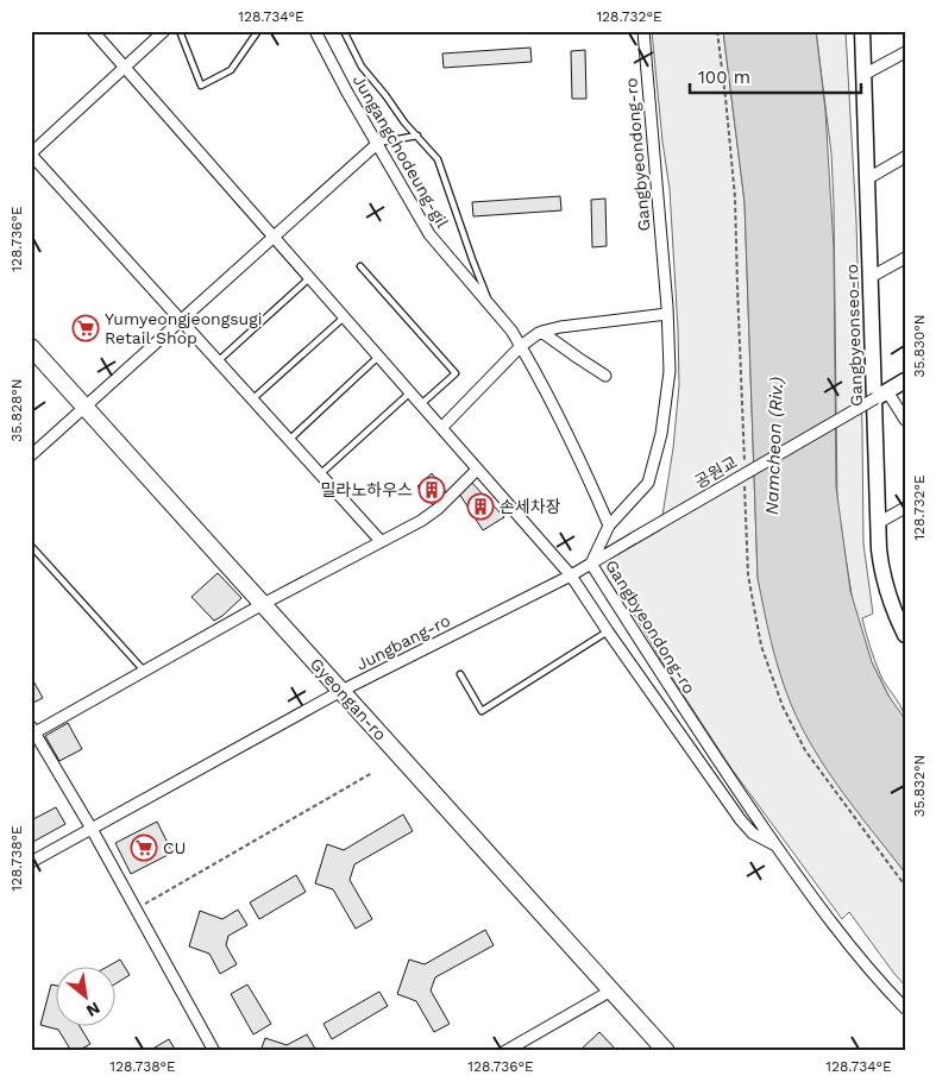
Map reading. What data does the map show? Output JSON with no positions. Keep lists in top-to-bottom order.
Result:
{
  "streets": {
    "main road": ["Gyeongan-ro"],
    "street": [
      "Jungangchodeung-gil",
      "Gangbyeondong-ro",
      "Gangbyeonseo-ro",
      "공원교",
      "Jungbang-ro"
    ]
  },
  "crossings": [
    ["Jungangchodeung-gil", "Gangbyeondong-ro"],
    ["Gangbyeondong-ro", "Jungbang-ro"],
    ["Gangbyeonseo-ro", "공원교"],
    ["공원교", "Jungbang-ro"],
    ["Jungbang-ro", "Gyeongan-ro"]
  ],
  "water": ["Namcheon (Riv.)"],
  "places": {
    "supermarket": ["Yumyeongjeongsugi Retail Shop", "CU"],
    "building": ["밀라노하우스", "손세차장"]
  },
  "scale_bar": "100 m",
  "north": "bottom right",
  "coordinates": [
    "128.734°E",
    "128.732°E",
    "128.736°E",
    "35.830°N",
    "35.828°N",
    "35.832°N",
    "128.738°E"
  ]
}
